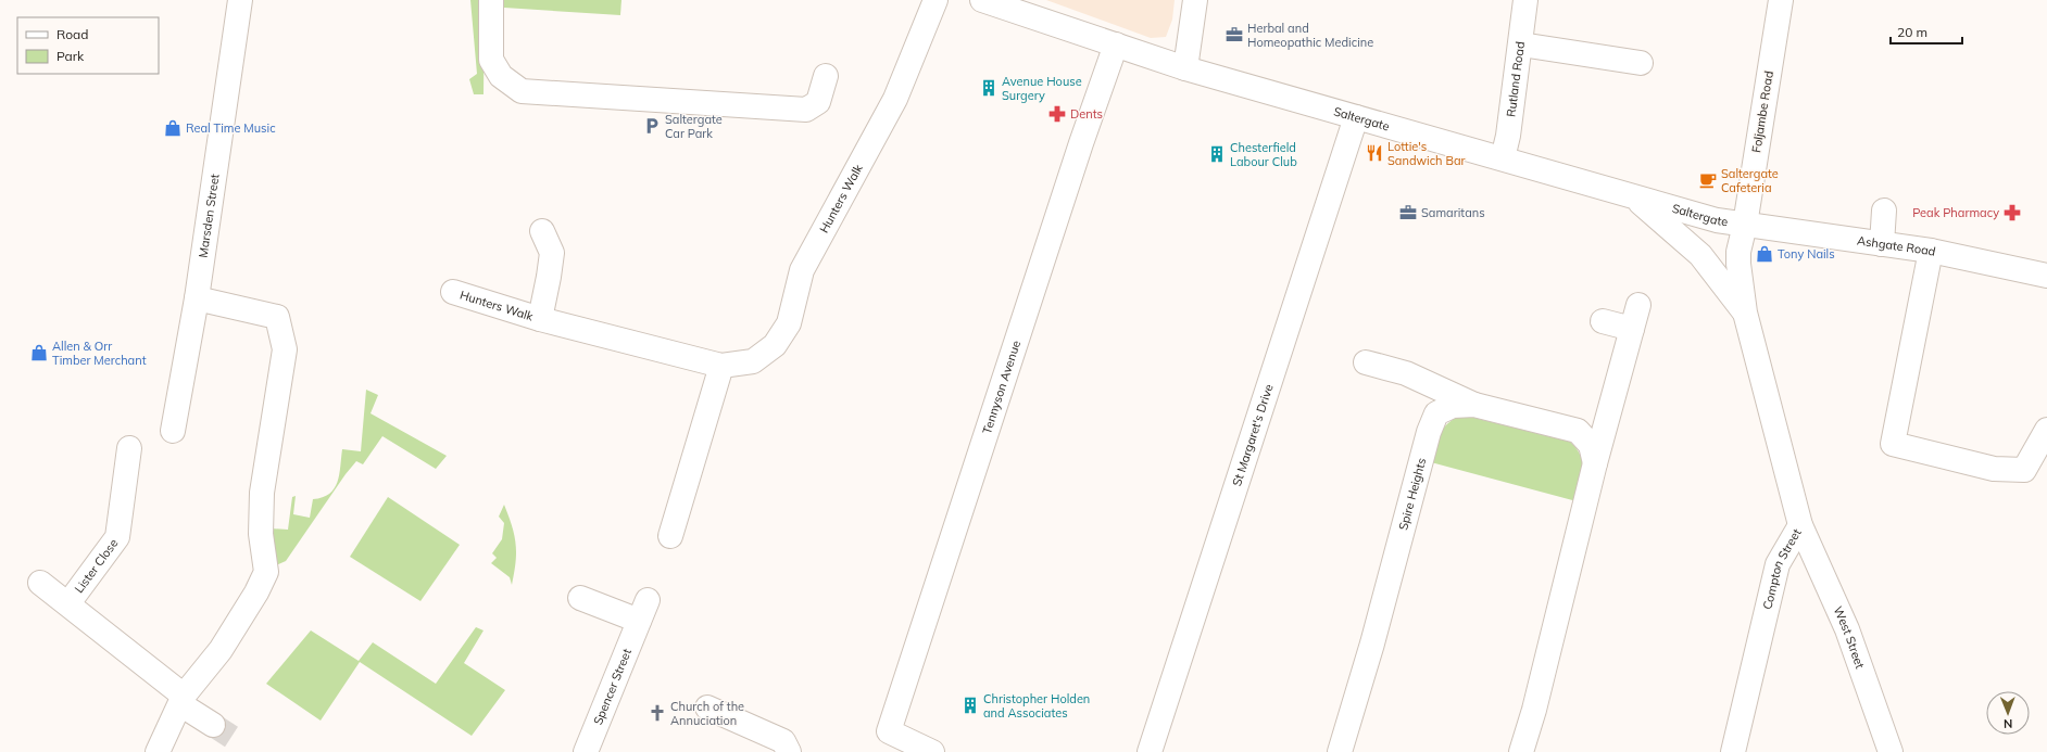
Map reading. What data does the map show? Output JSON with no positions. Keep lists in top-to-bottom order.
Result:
{
  "streets": {
    "street": [
      "Rutland Road",
      "Foljambe Road",
      "Saltergate",
      "Hunters Walk",
      "Marsden Street",
      "Ashgate Road",
      "Tennyson Avenue",
      "St Margaret's Drive",
      "Spire Heights",
      "Lister Close",
      "Compton Street",
      "West Street",
      "Spencer Street"
    ]
  },
  "crossings": [
    ["Rutland Road", "Saltergate"],
    ["Foljambe Road", "Saltergate"],
    ["Foljambe Road", "Ashgate Road"],
    ["Foljambe Road", "Compton Street"],
    ["Saltergate", "Ashgate Road"],
    ["Saltergate", "Tennyson Avenue"],
    ["Saltergate", "St Margaret's Drive"],
    ["Saltergate", "Compton Street"],
    ["Ashgate Road", "Compton Street"],
    ["Compton Street", "West Street"]
  ],
  "places": {
    "office": ["Herbal and Homeopathic Medicine", "Samaritans"],
    "building": ["Avenue House Surgery", "Chesterfield Labour Club", "Christopher Holden and Associates"],
    "pharmacy": ["Dents", "Peak Pharmacy"],
    "parking": ["Saltergate Car Park"],
    "shop": ["Real Time Music", "Tony Nails", "Allen & Orr Timber Merchant"],
    "restaurant": ["Lottie's Sandwich Bar"],
    "cafe": ["Saltergate Cafeteria"],
    "church": ["Church of the Annuciation"]
  },
  "legend": ["Road", "Park"],
  "scale_bar": "20 m",
  "north": "bottom"
}
